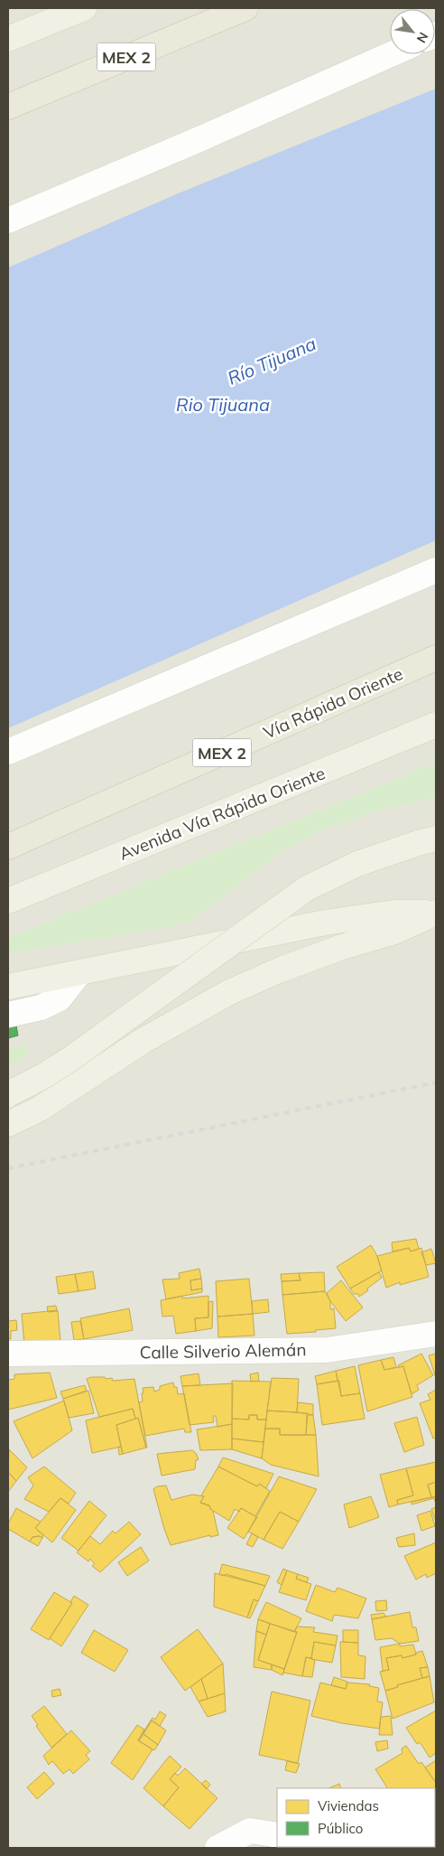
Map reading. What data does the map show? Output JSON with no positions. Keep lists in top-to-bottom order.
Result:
{
  "streets": {
    "highway": ["MEX 2", "Vía Rápida Oriente"],
    "main road": ["Avenida Vía Rápida Oriente"],
    "street": ["Calle Silverio Alemán"]
  },
  "water": ["Río Tijuana", "Rio Tijuana"],
  "legend": ["Viviendas", "Público"],
  "north": "bottom right"
}
